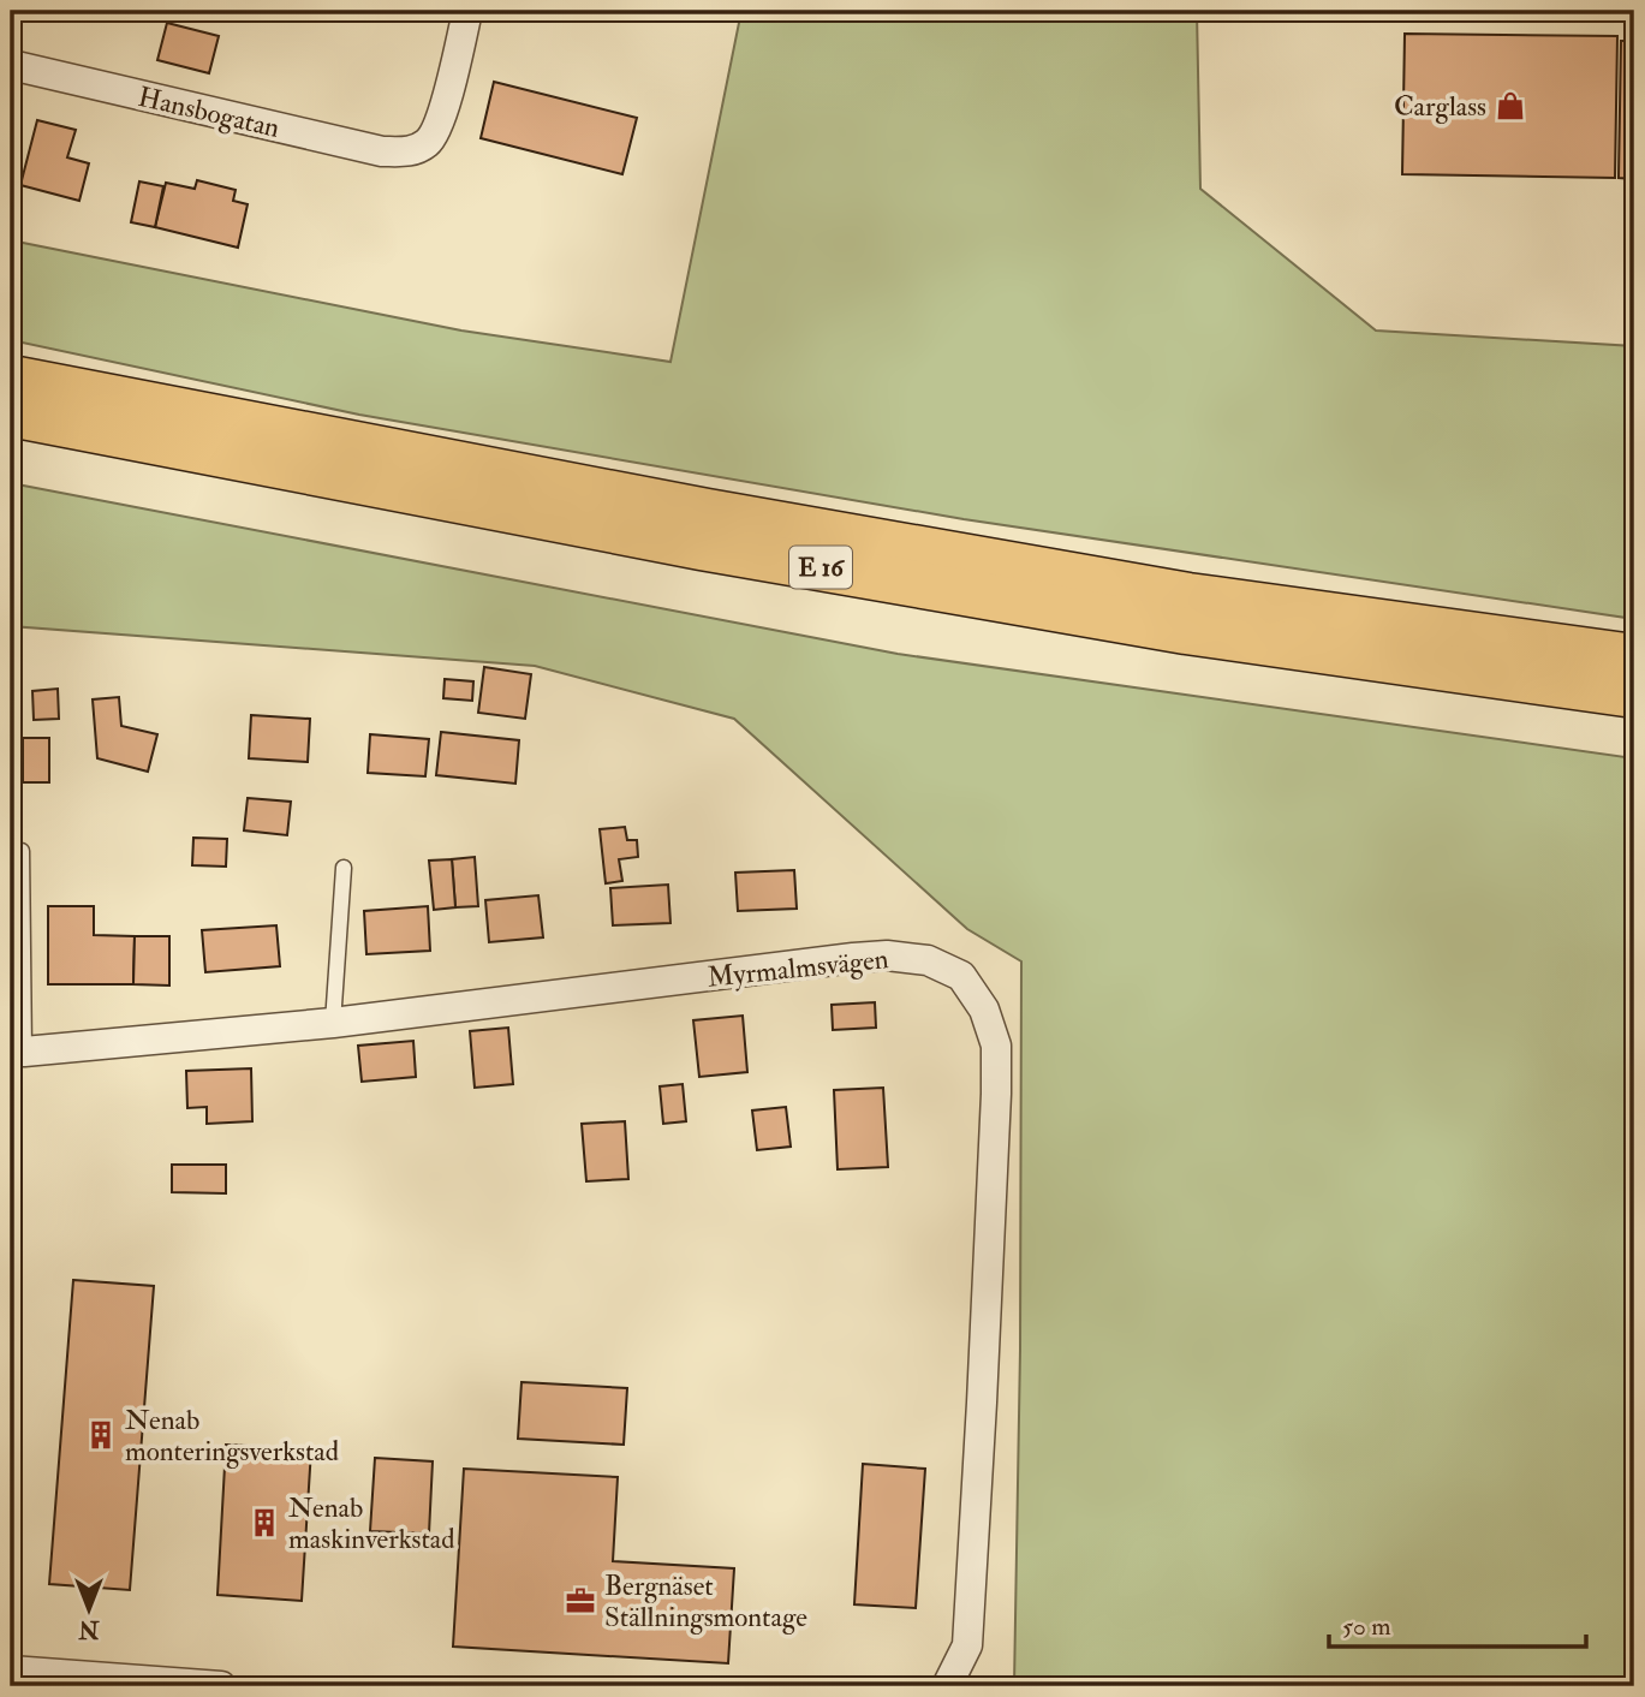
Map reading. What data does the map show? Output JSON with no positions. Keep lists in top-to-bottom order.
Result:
{
  "streets": {
    "highway": ["E 16"],
    "street": ["Hansbogatan", "Myrmalmsvägen"]
  },
  "places": {
    "shop": ["Carglass"],
    "building": ["Nenab monteringsverkstad", "Nenab maskinverkstad"],
    "office": ["Bergnäset Ställningsmontage"]
  },
  "scale_bar": "50 m",
  "north": "bottom"
}
